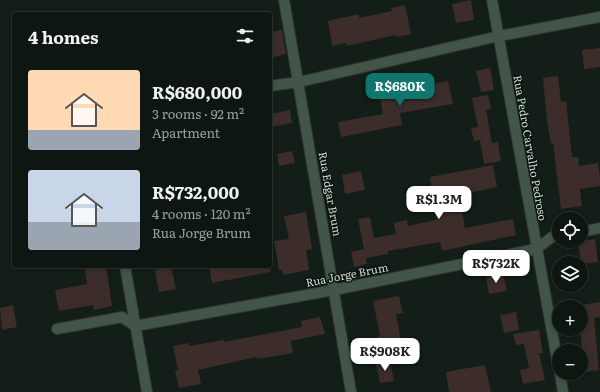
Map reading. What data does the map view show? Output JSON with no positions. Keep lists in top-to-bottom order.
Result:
{
  "streets": {
    "street": ["Rua Pedro Carvalho Pedroso", "Rua Edgar Brum", "Rua Jorge Brum"]
  },
  "crossings": [
    ["Rua Pedro Carvalho Pedroso", "Rua Jorge Brum"],
    ["Rua Edgar Brum", "Rua Jorge Brum"]
  ],
  "page": {
    "heading": "4 homes",
    "list": [
      {
        "name": "R$680,000",
        "note": "3 rooms · 92 m² · Apartment"
      },
      {
        "name": "R$732,000",
        "note": "4 rooms · 120 m² · Rua Jorge Brum"
      }
    ],
    "price": [
      "R$680K",
      "R$1.3M",
      "R$732K",
      "R$908K"
    ],
    "map_buttons": ["+", "−"]
  }
}
